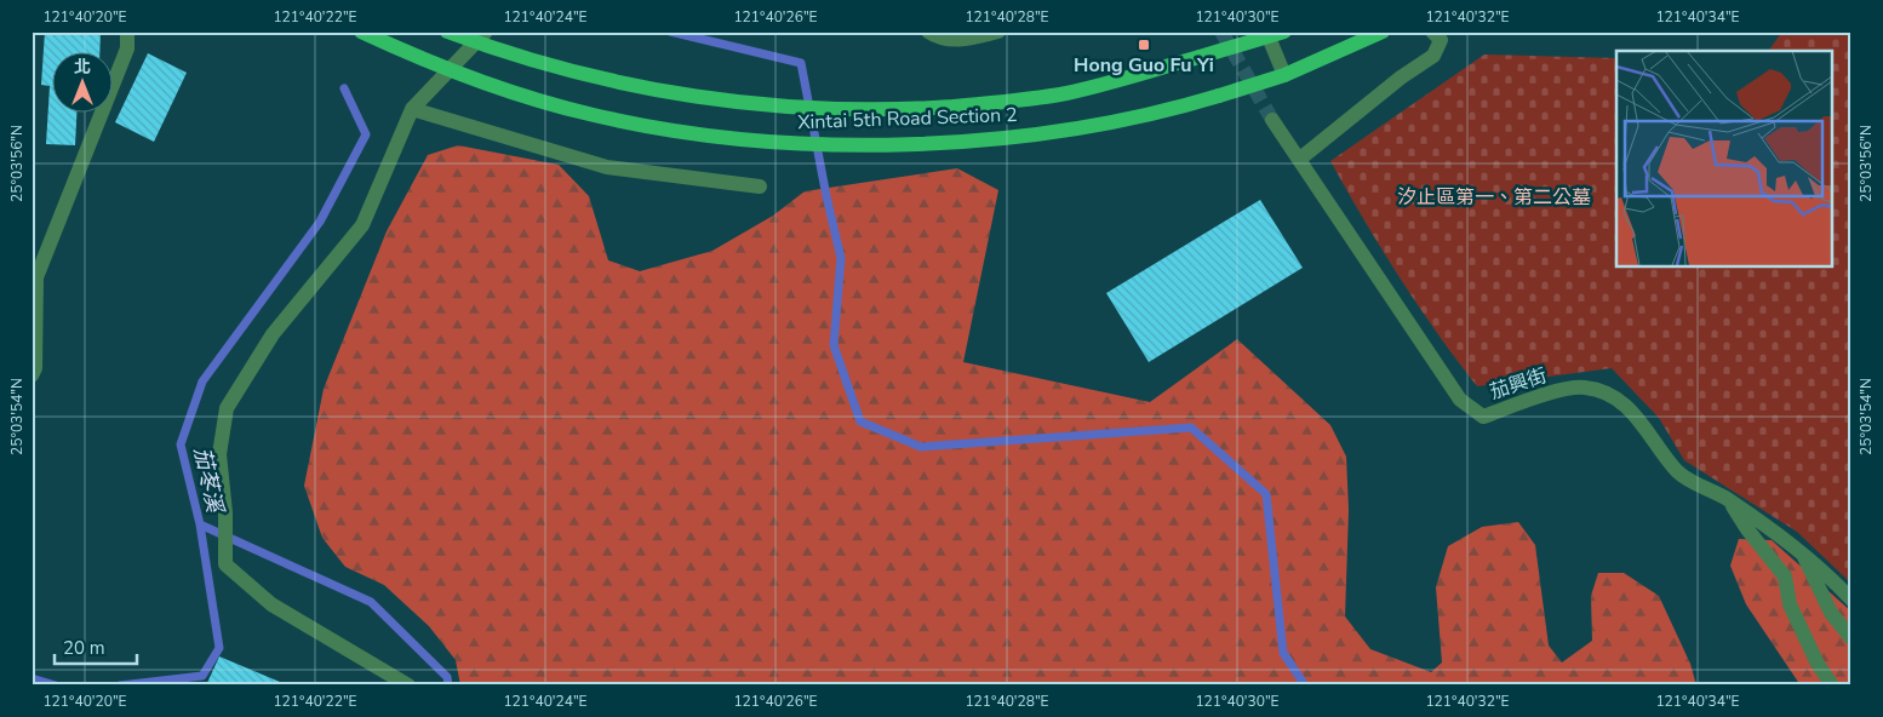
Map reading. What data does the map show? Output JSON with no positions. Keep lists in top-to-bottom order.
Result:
{
  "streets": {
    "main road": ["Xintai 5th Road Section 2"],
    "street": ["茄興街"]
  },
  "water": ["茄苳溪"],
  "parks": ["汐止區第一、第二公墓"],
  "places": {
    "transit": ["Hong Guo Fu Yi"]
  },
  "scale_bar": "20 m",
  "north": "top",
  "coordinates": [
    "121°40'20\"E",
    "121°40'22\"E",
    "121°40'24\"E",
    "121°40'26\"E",
    "121°40'28\"E",
    "121°40'30\"E",
    "121°40'32\"E",
    "121°40'34\"E",
    "25°03'56\"N",
    "25°03'54\"N"
  ]
}
